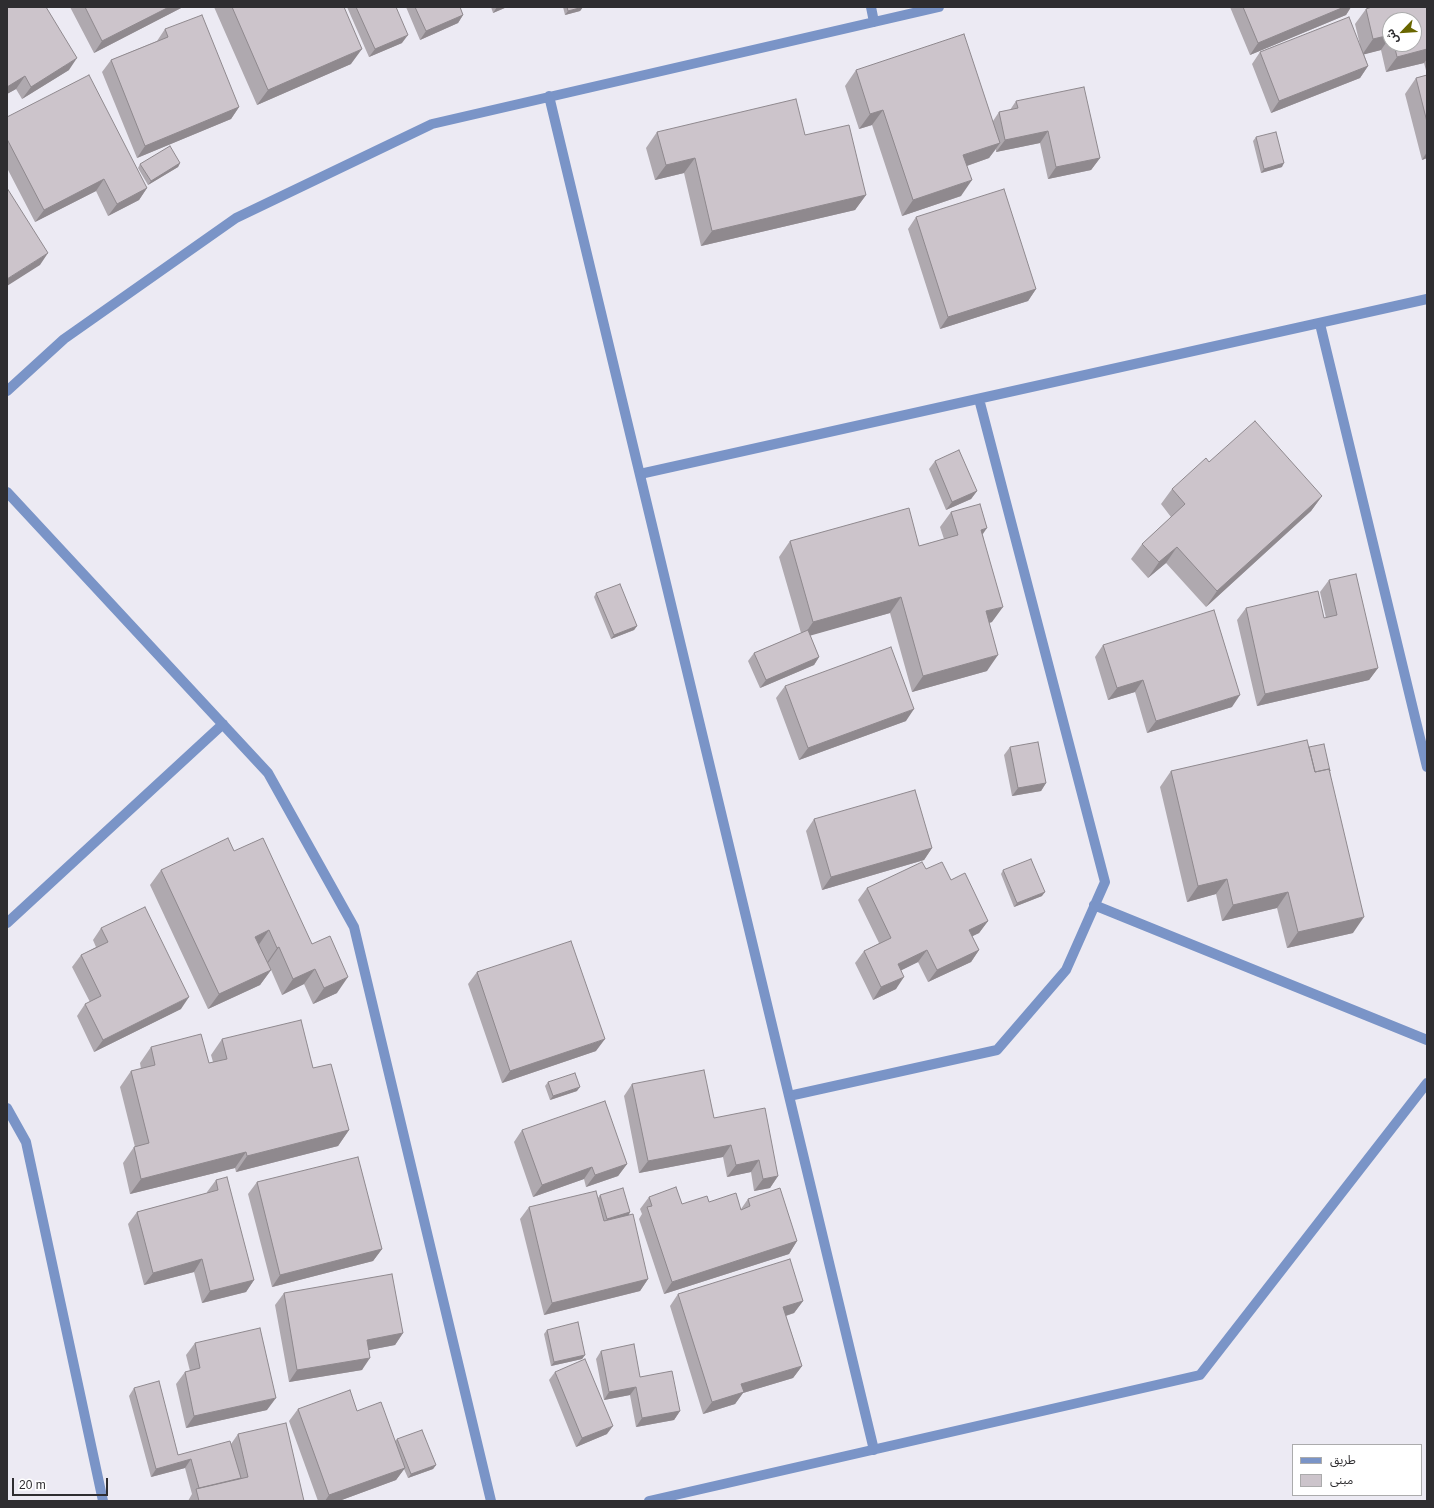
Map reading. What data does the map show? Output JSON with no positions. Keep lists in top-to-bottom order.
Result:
{
  "legend": ["طريق", "مبنى"],
  "scale_bar": "20 m",
  "north": "bottom left"
}
